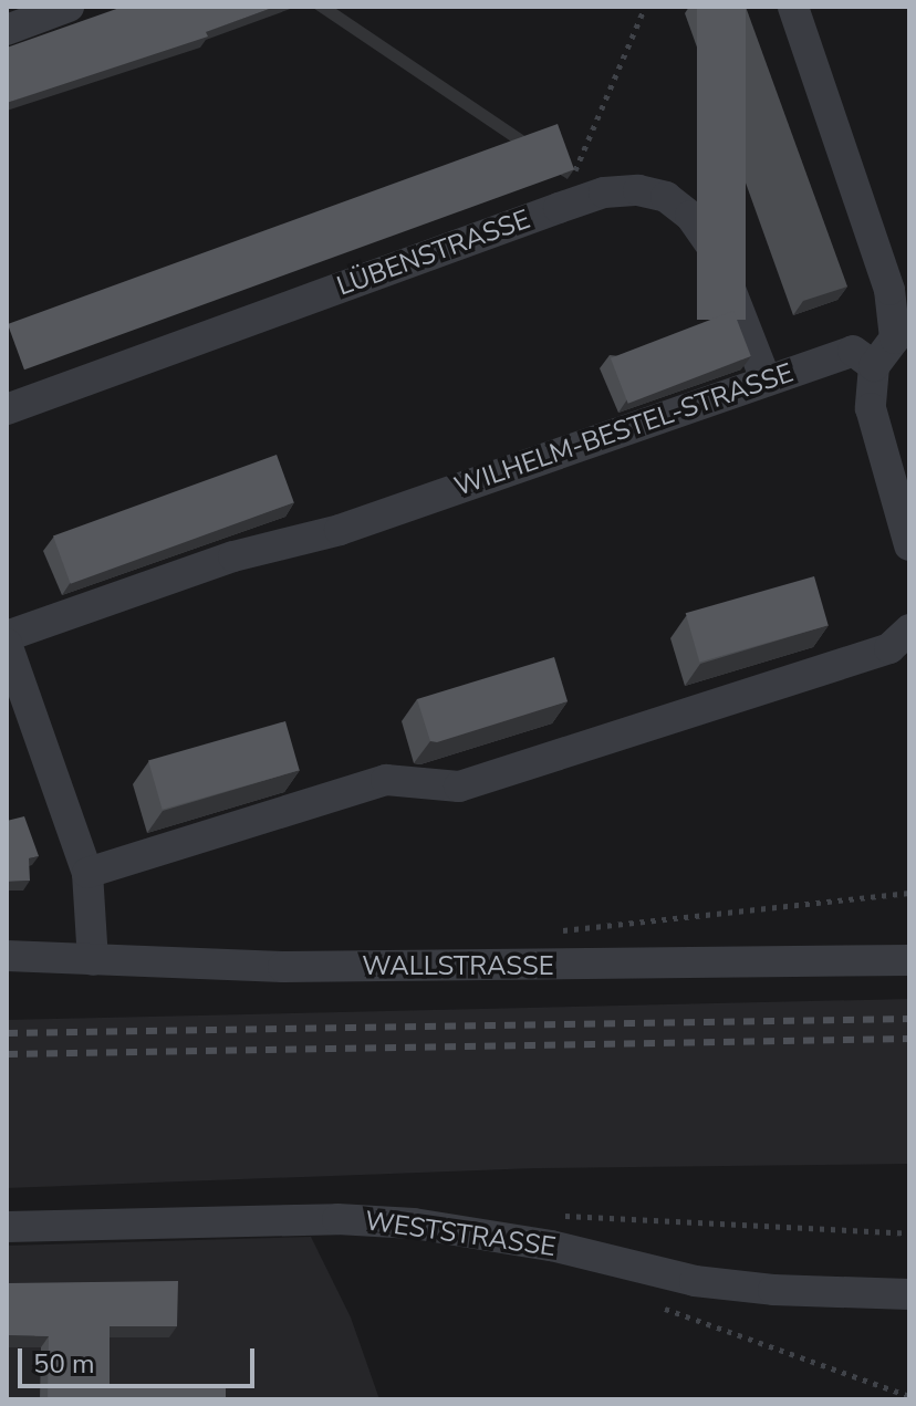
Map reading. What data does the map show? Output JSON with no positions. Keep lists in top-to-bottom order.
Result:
{
  "streets": {
    "street": [
      "LÜBENSTRASSE",
      "WILHELM-BESTEL-STRASSE",
      "WALLSTRASSE",
      "WESTSTRASSE"
    ]
  },
  "crossings": [
    ["LÜBENSTRASSE", "WILHELM-BESTEL-STRASSE"]
  ],
  "scale_bar": "50 m"
}
